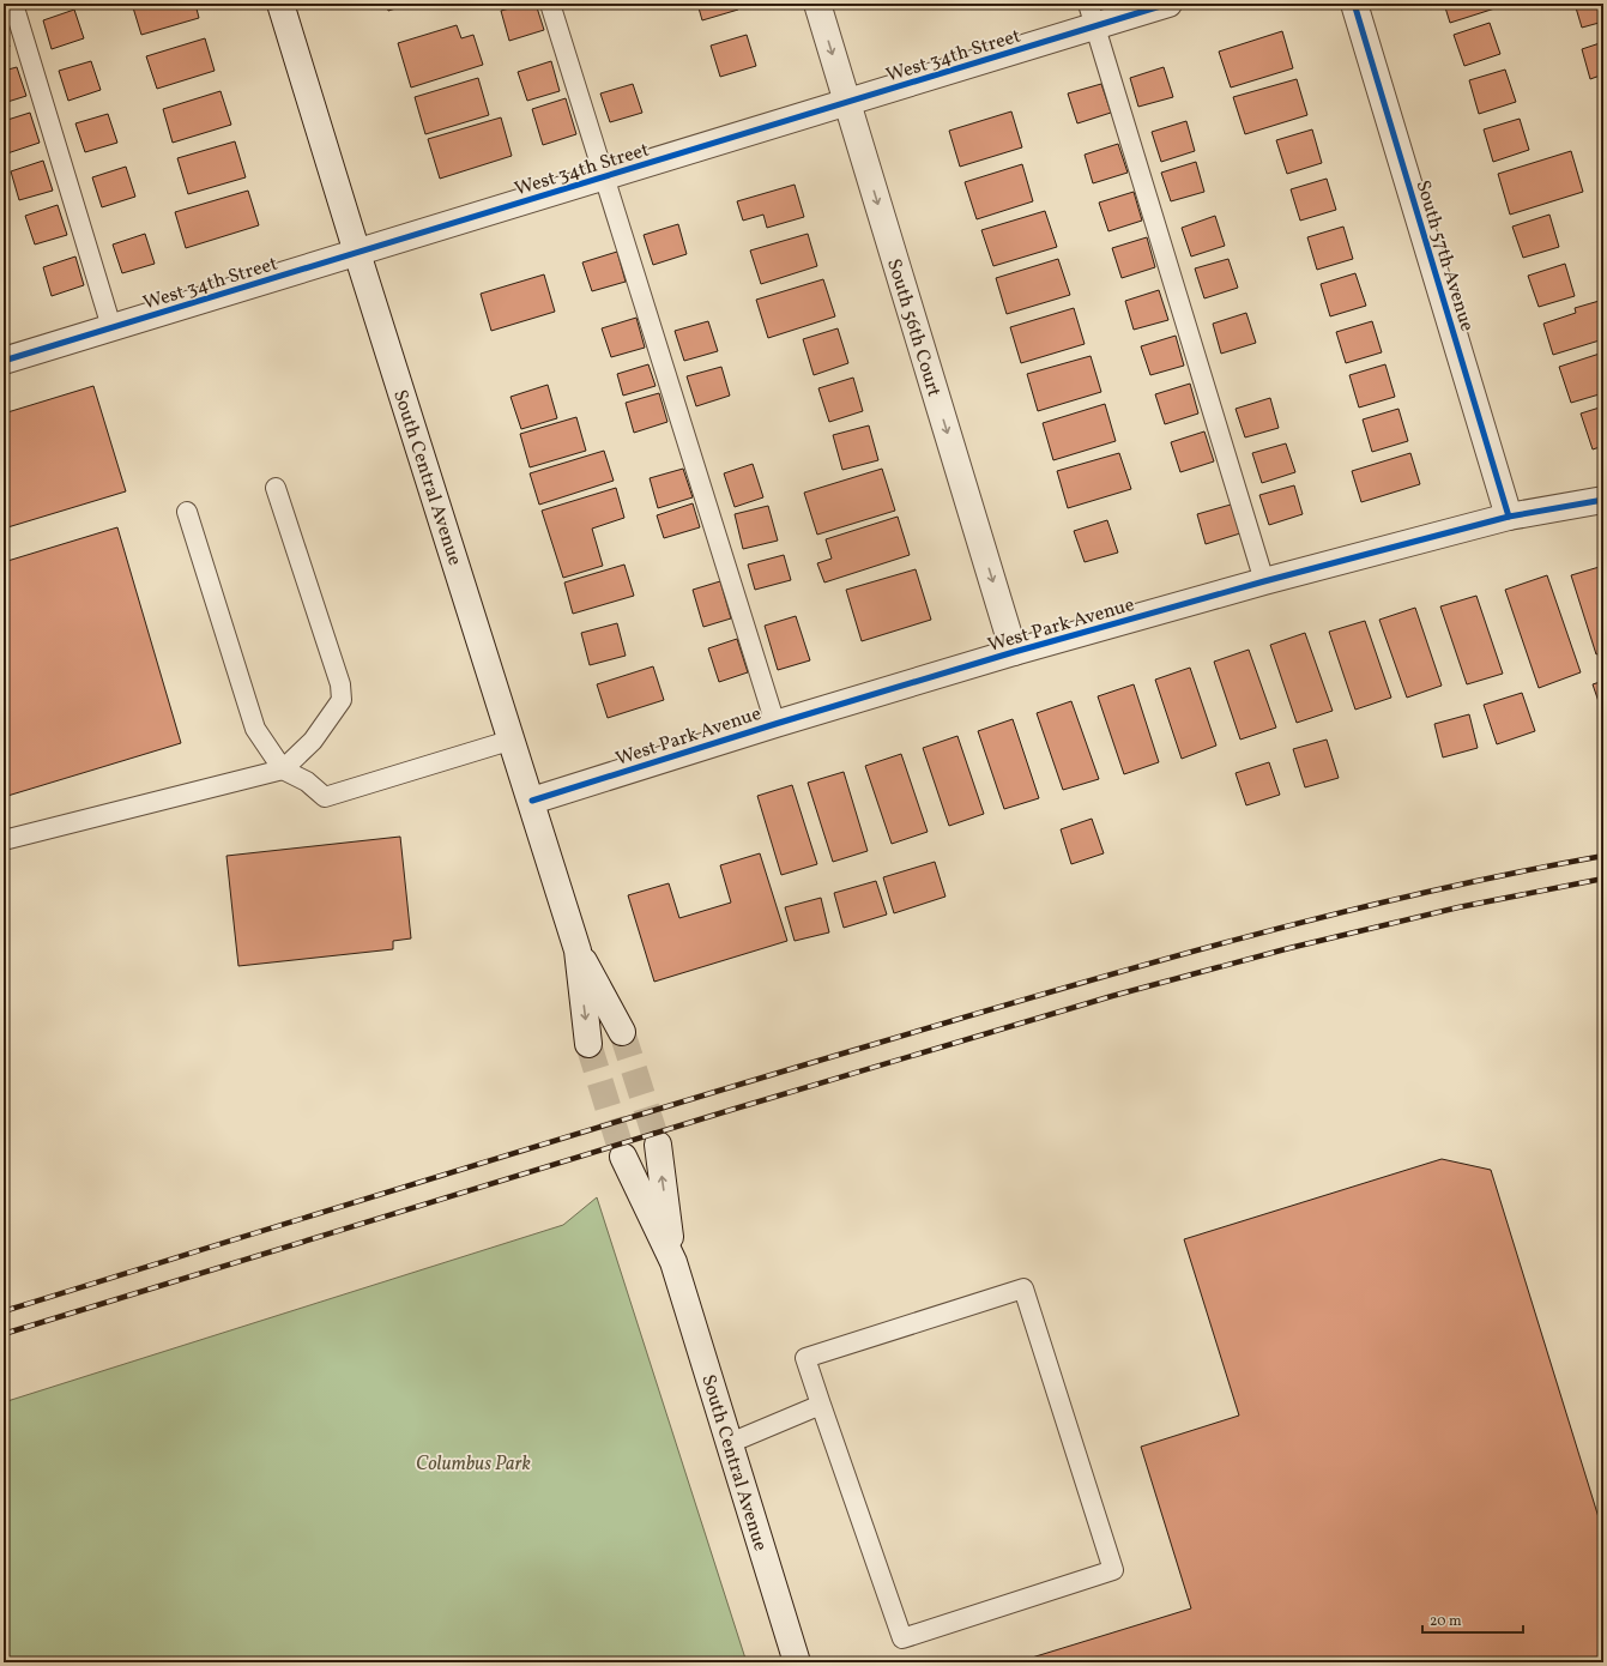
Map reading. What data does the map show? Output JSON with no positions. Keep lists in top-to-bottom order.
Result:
{
  "streets": {
    "street": [
      "West 34th Street",
      "South 57th Avenue",
      "South 56th Court",
      "South Central Avenue",
      "West Park Avenue"
    ]
  },
  "crossings": [
    ["West 34th Street", "South 56th Court"],
    ["West 34th Street", "South Central Avenue"],
    ["South 57th Avenue", "West Park Avenue"],
    ["South 56th Court", "West Park Avenue"],
    ["South Central Avenue", "West Park Avenue"]
  ],
  "one_way": ["South 56th Court"],
  "parks": ["Columbus Park"],
  "scale_bar": "20 m"
}
